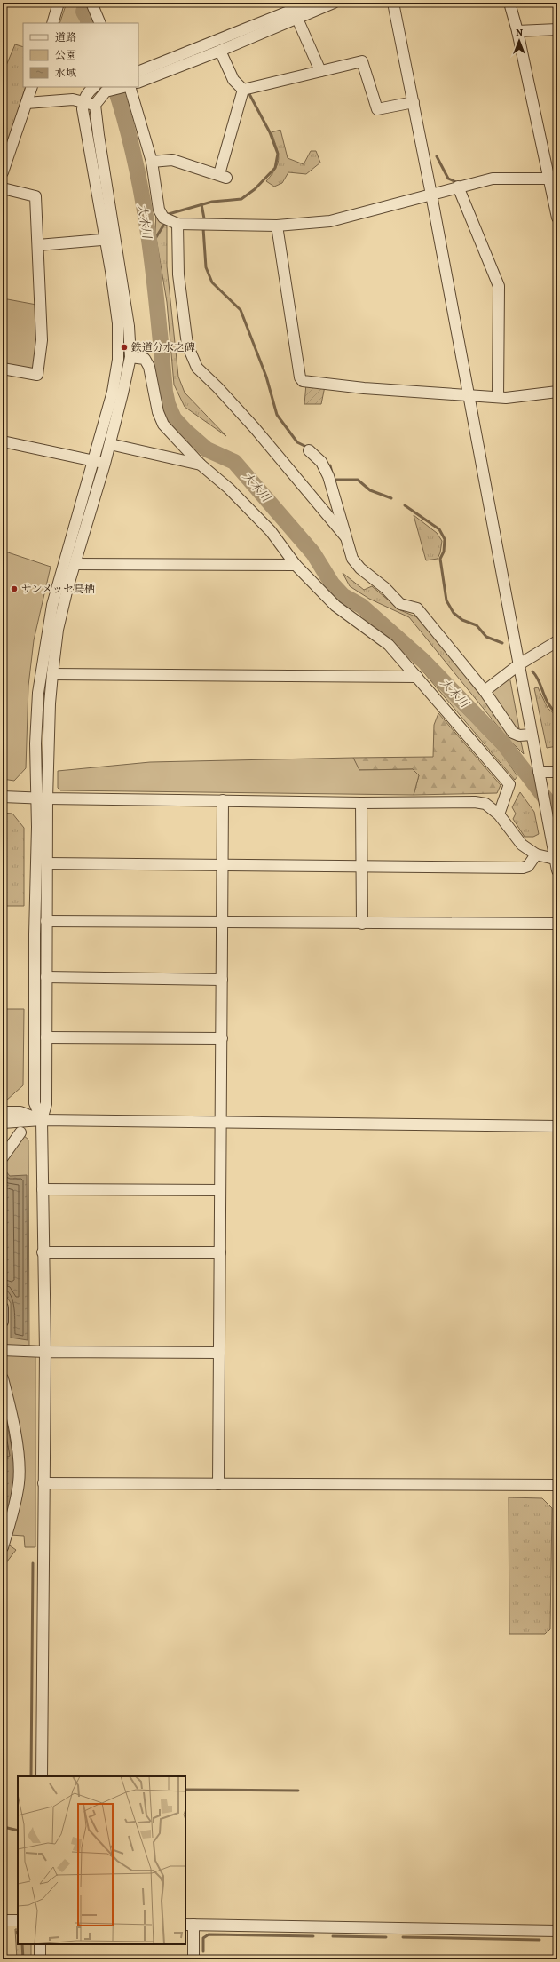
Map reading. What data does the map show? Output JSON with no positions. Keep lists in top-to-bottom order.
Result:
{
  "water": ["大木川"],
  "places": ["鉄道分水之碑", "サンメッセ鳥栖"],
  "legend": ["道路", "公園", "水域"],
  "north": "top"
}
